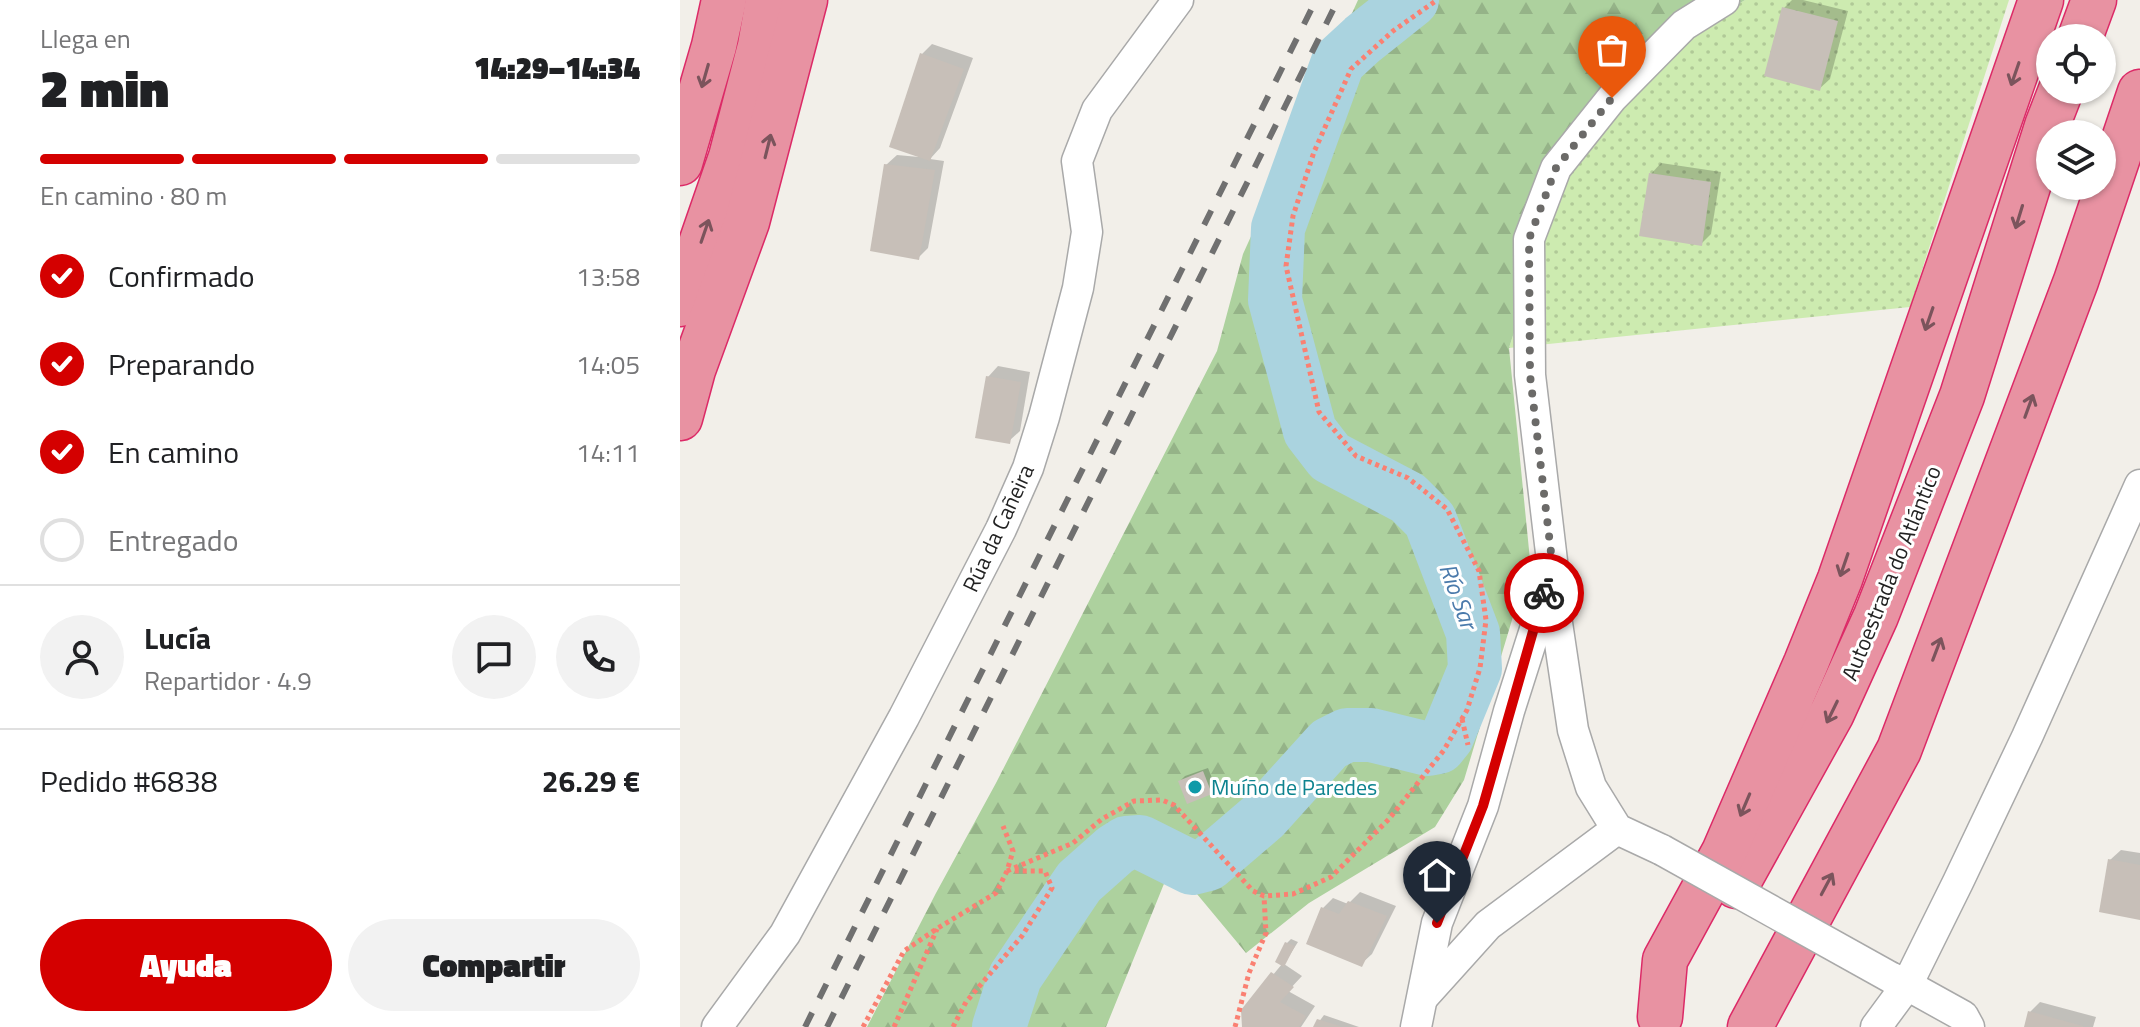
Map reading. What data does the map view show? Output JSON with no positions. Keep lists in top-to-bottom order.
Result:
{
  "streets": {
    "highway": ["Autoestrada do Atlántico"],
    "street": ["Rúa da Cañeira"]
  },
  "water": ["Río Sar"],
  "places": ["Muíño de Paredes"],
  "page": {
    "heading": ["2 min", "Llega en", "14:29–14:34"],
    "panel": [
      "Lucía",
      "Repartidor · 4.9",
      "Pedido #6838",
      "26.29 €"
    ],
    "bar": "En camino · 80 m",
    "list": [
      ["Confirmado", "13:58"],
      ["Preparando", "14:05"],
      ["En camino", "14:11"],
      "Entregado"
    ],
    "buttons": ["Ayuda", "Compartir"]
  }
}
